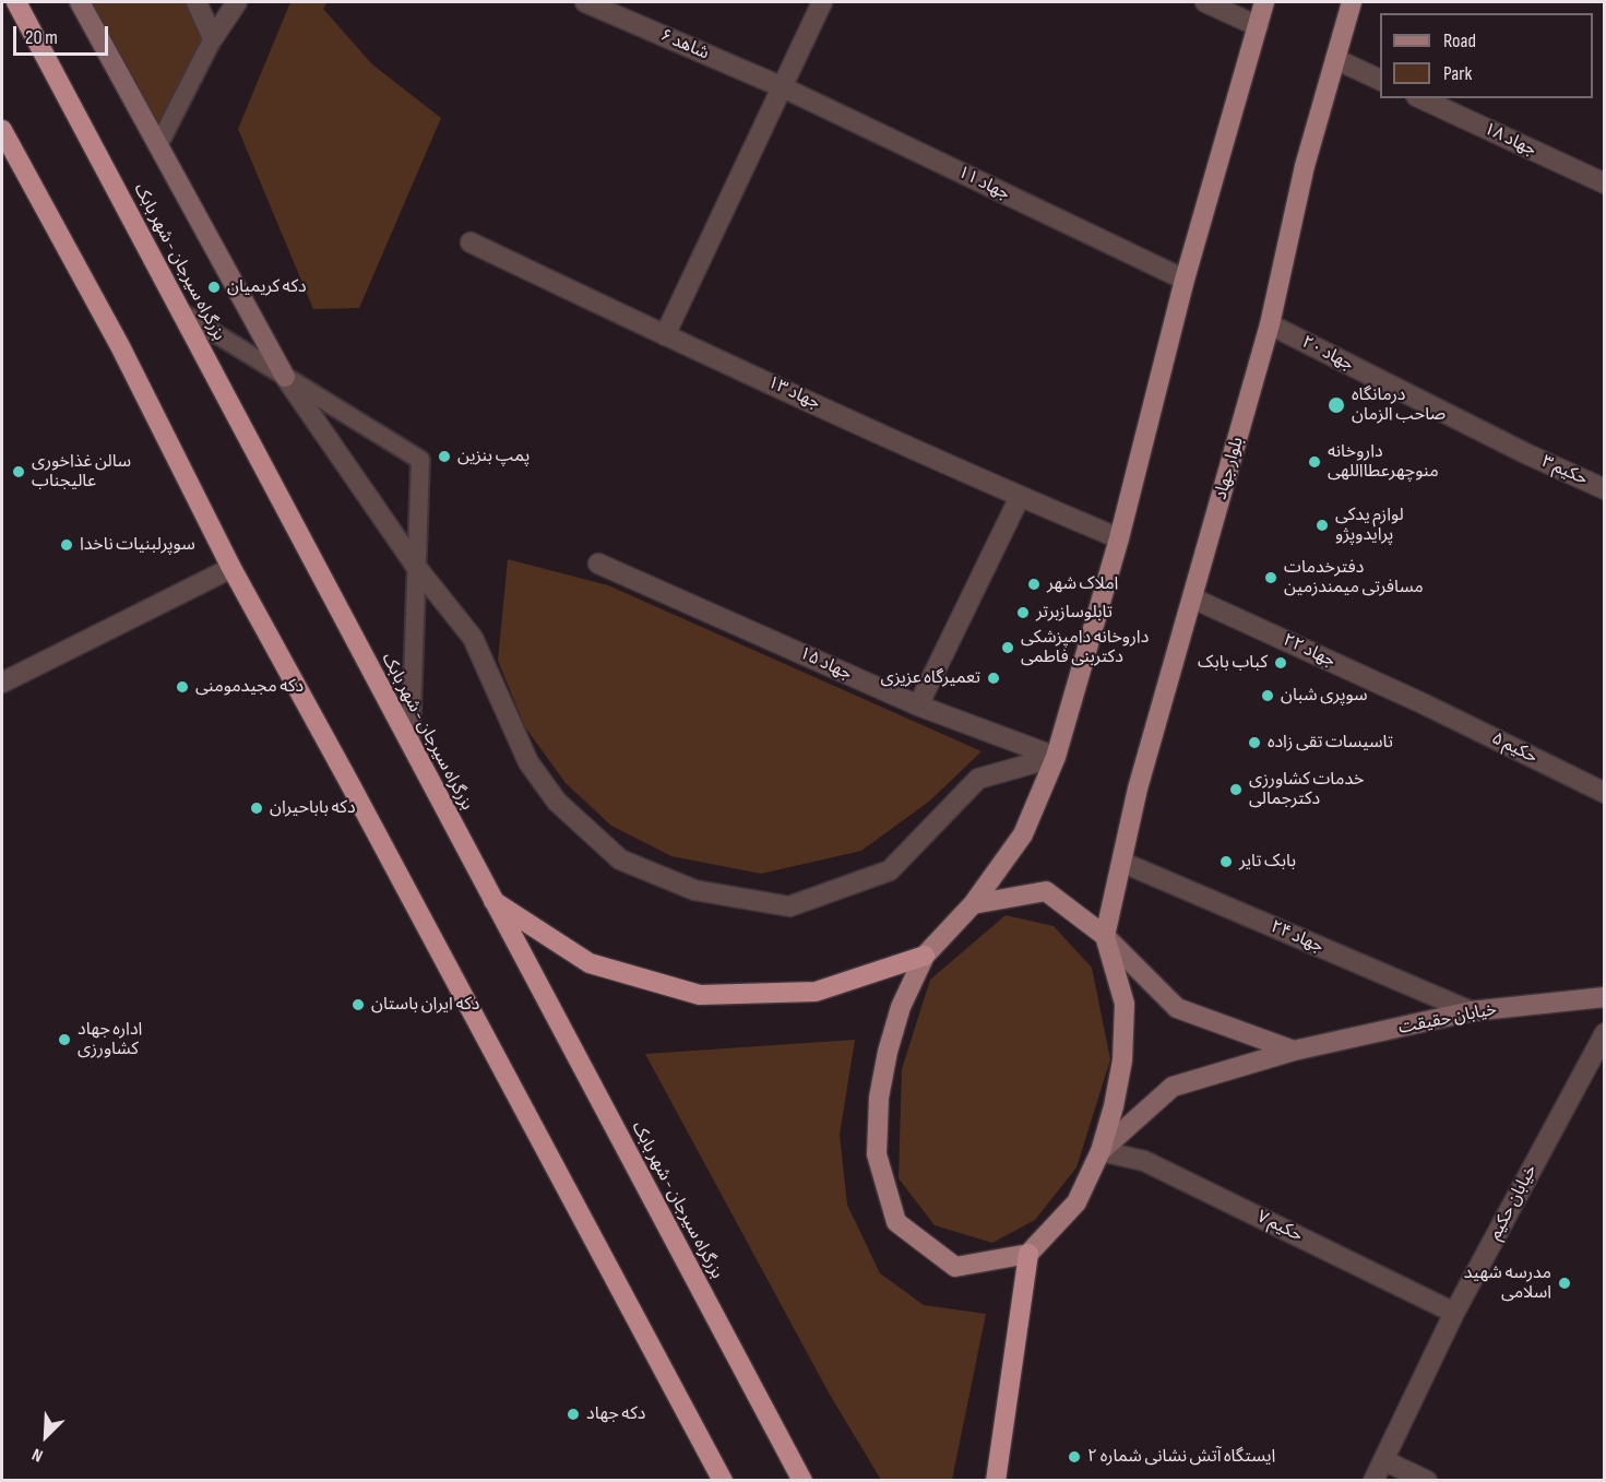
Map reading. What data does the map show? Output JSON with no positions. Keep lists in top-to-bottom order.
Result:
{
  "streets": {
    "highway": ["بزرگراه سیرجان - شهر بابک"],
    "main road": ["بلوار جهاد"],
    "street": [
      "شاهد ۶",
      "جهاد ۱۸",
      "جهاد ۱۱",
      "جهاد ۲۰",
      "جهاد ۱۳",
      "حکیم ۳",
      "جهاد ۲۲",
      "جهاد ۱۵",
      "حکیم ۵",
      "جهاد ۲۴",
      "خیابان حقیقت",
      "خیابان حکیم",
      "حکیم ۷"
    ]
  },
  "crossings": [
    ["شاهد ۶", "جهاد ۱۱"],
    ["جهاد ۲۰", "بلوار جهاد"],
    ["جهاد ۲۰", "حکیم ۳"],
    ["بلوار جهاد", "جهاد ۲۲"],
    ["بلوار جهاد", "جهاد ۲۴"],
    ["جهاد ۲۲", "حکیم ۵"],
    ["جهاد ۲۴", "خیابان حقیقت"],
    ["خیابان حقیقت", "حکیم ۷"],
    ["خیابان حکیم", "حکیم ۷"]
  ],
  "places": [
    "دکه کریمیان",
    "درمانگاه صاحب الزمان",
    "پمپ بنزین",
    "داروخانه منوچهرعطااللهی",
    "سالن غذاخوری عالیجناب",
    "لوازم یدکی پرایدوپژو",
    "سوپرلبنیات ناخدا",
    "دفترخدمات مسافرتی میمندزمین",
    "املاک شهر",
    "تابلوسازبرتر",
    "داروخانه دامپزشکی دکتربنی فاطمی",
    "کباب بابک",
    "تعمیرگاه عزیزی",
    "دکه مجیدمومنی",
    "سوپری شبان",
    "تاسیسات تقی زاده",
    "خدمات کشاورزی دکترجمالی",
    "دکه باباحیران",
    "بابک تایر",
    "دکه ایران باستان",
    "اداره جهاد کشاورزی",
    "مدرسه شهید اسلامی",
    "دکه جهاد",
    "ایستگاه آتش نشانی شماره ۲"
  ],
  "legend": ["Road", "Park"],
  "scale_bar": "20 m",
  "north": "bottom left"
}
